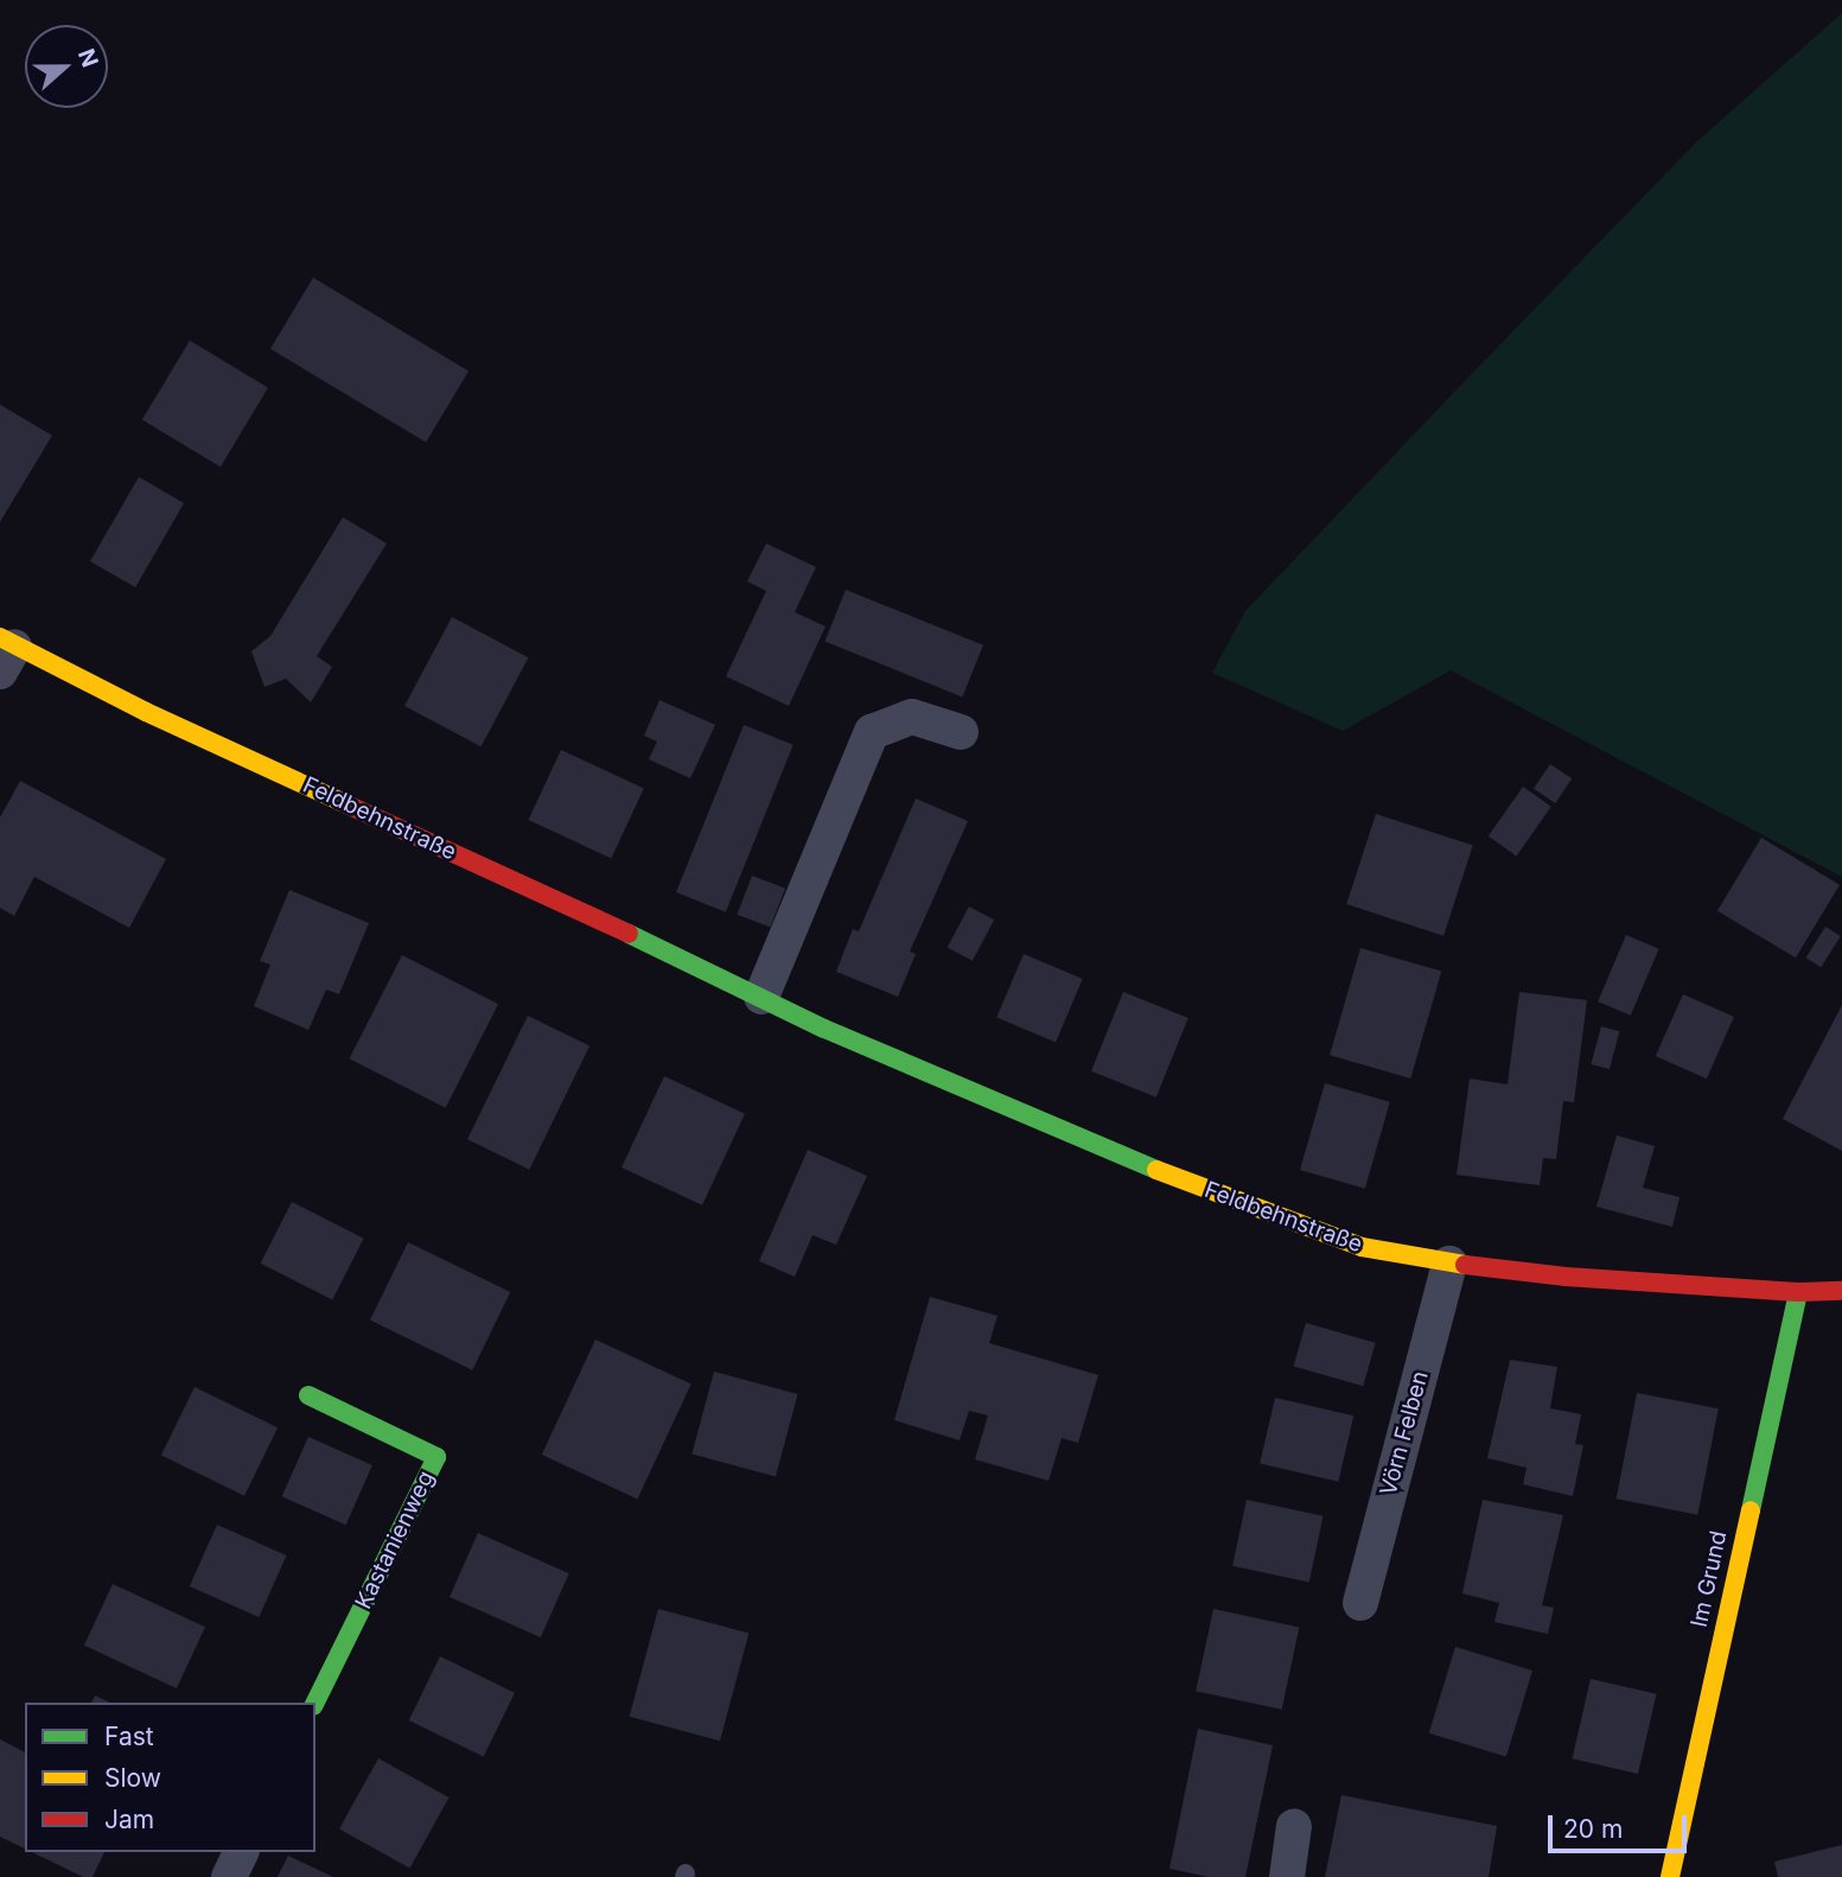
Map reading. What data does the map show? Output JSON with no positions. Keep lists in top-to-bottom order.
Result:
{
  "streets": {
    "street": [
      "Feldbehnstraße",
      "Vörn Felben",
      "Kastanienweg",
      "Im Grund"
    ]
  },
  "crossings": [
    ["Feldbehnstraße", "Vörn Felben"],
    ["Feldbehnstraße", "Im Grund"]
  ],
  "legend": ["Fast", "Slow", "Jam"],
  "scale_bar": "20 m",
  "north": "right"
}
